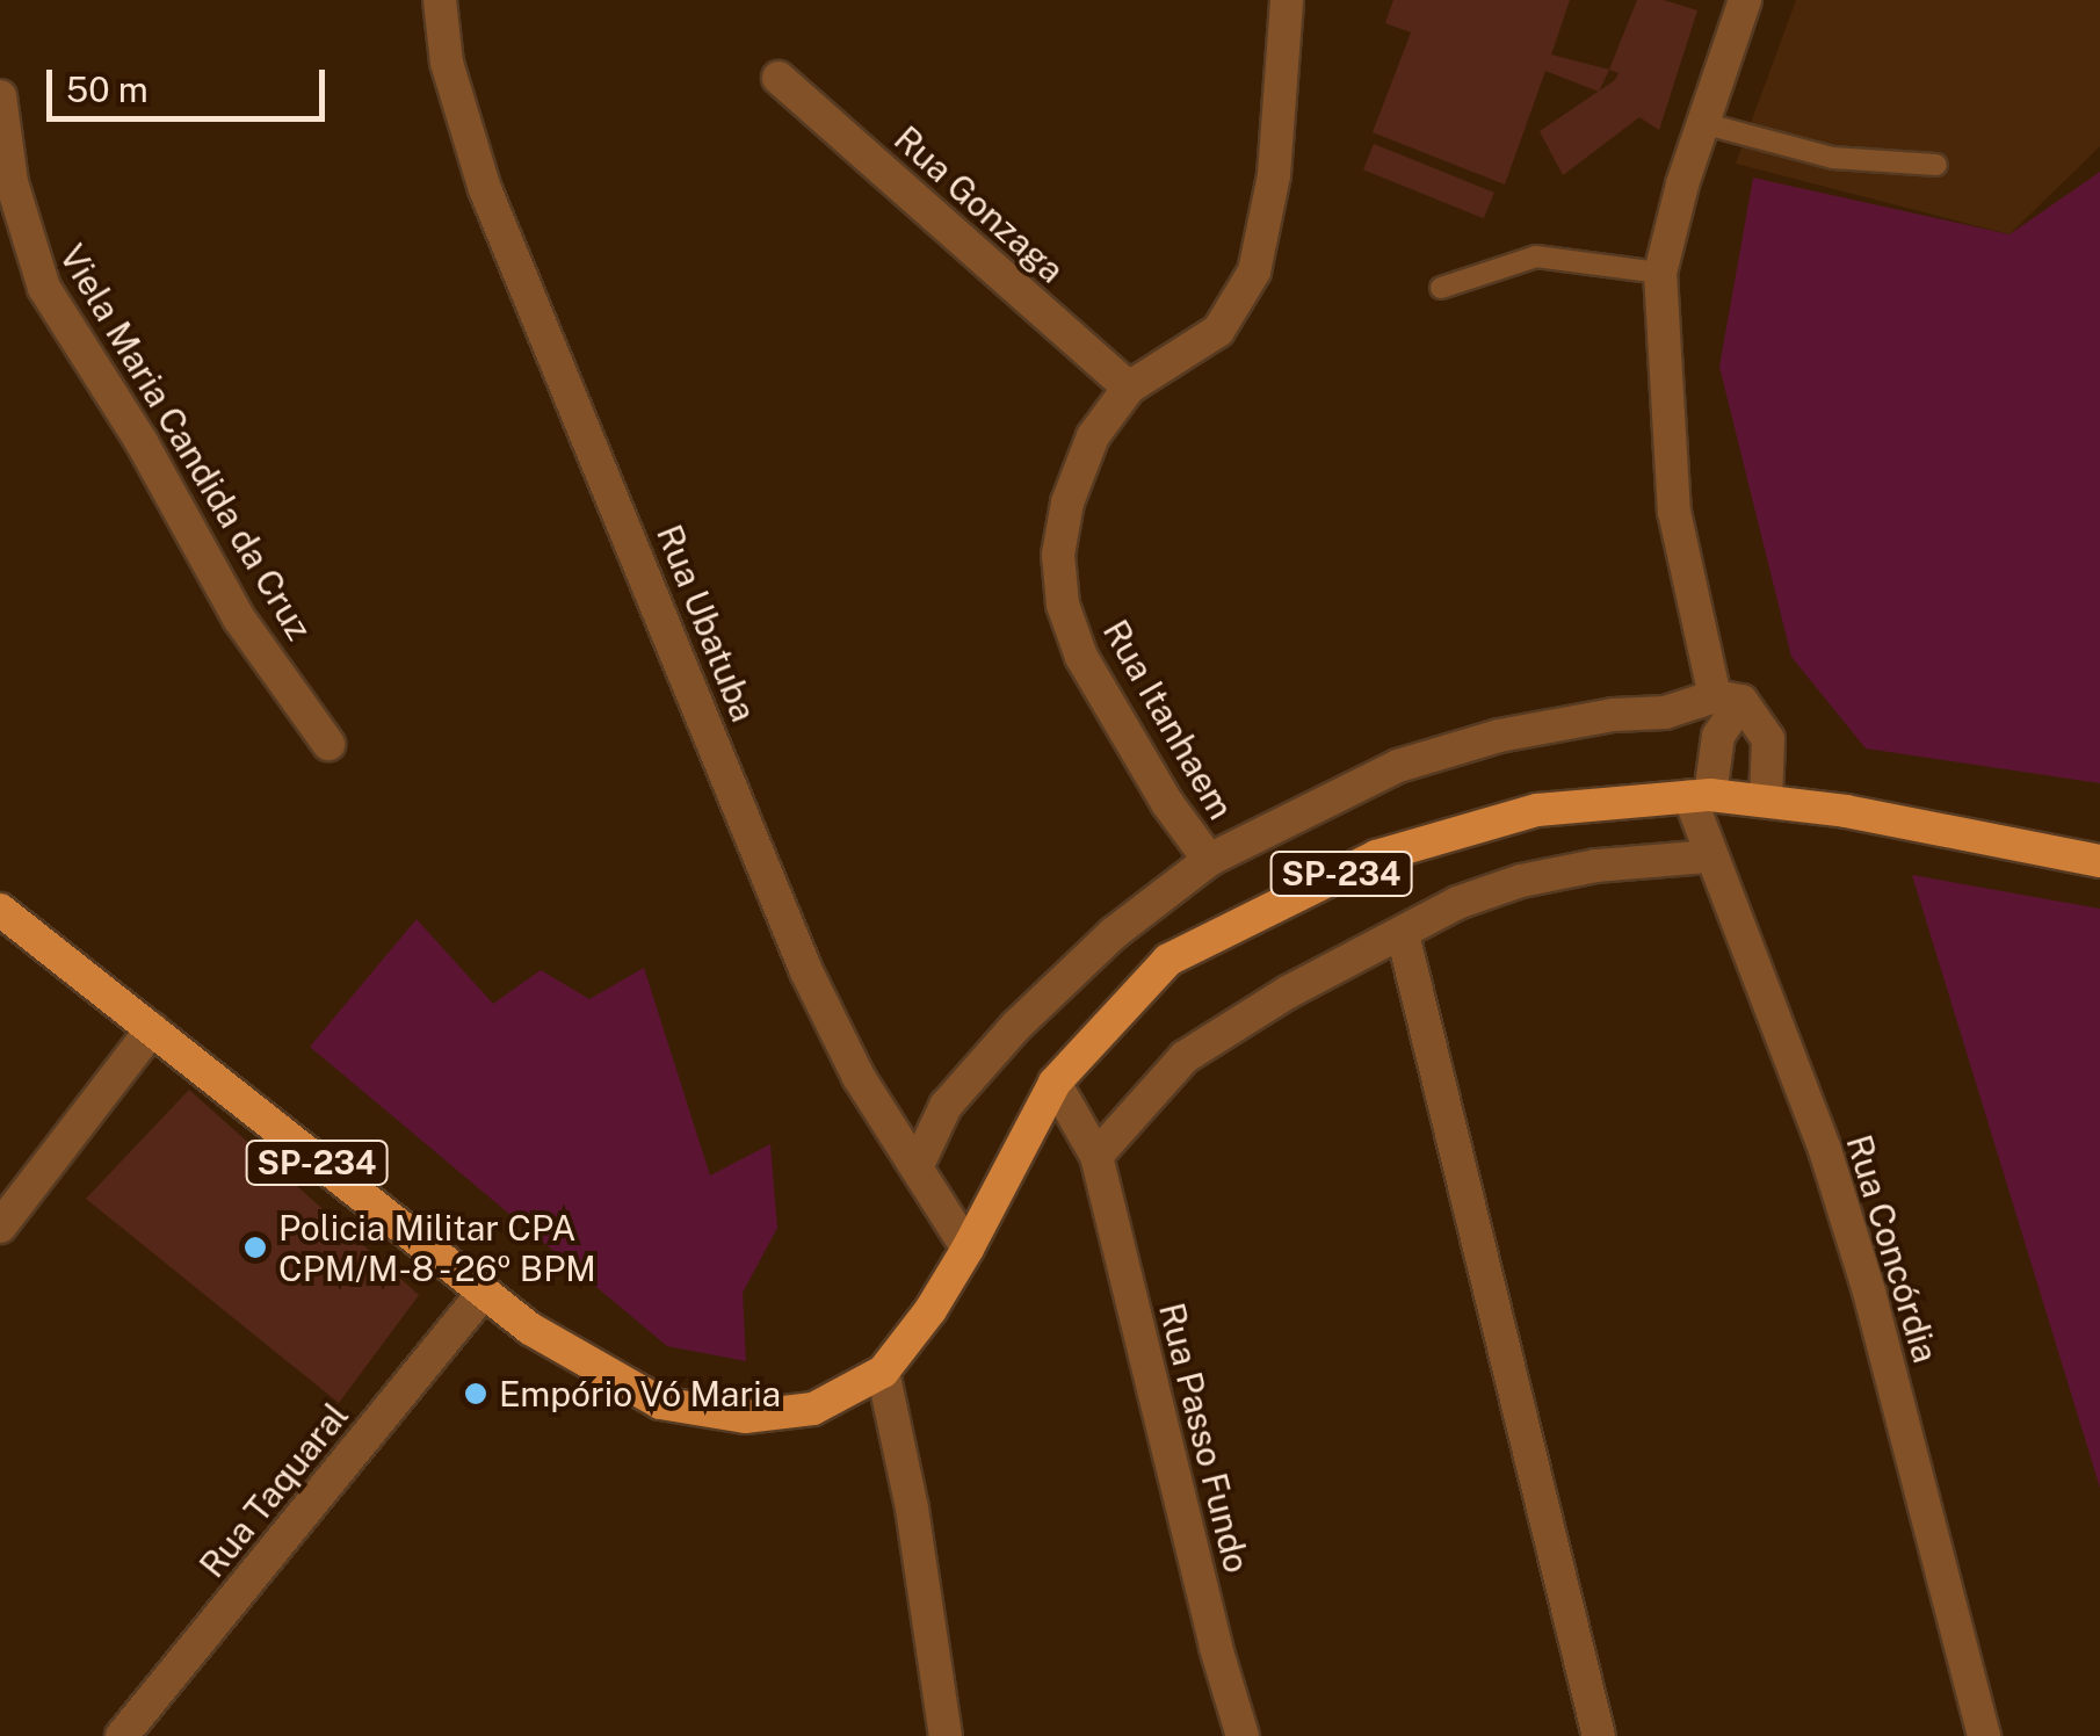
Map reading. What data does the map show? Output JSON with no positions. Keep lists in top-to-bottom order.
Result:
{
  "streets": {
    "main road": ["SP-234"],
    "street": [
      "Rua Gonzaga",
      "Viela Maria Candida da Cruz",
      "Rua Ubatuba",
      "Rua Itanhaem",
      "Rua Concórdia",
      "Rua Passo Fundo",
      "Rua Taquaral"
    ]
  },
  "crossings": [
    ["Rua Gonzaga", "Rua Itanhaem"],
    ["Rua Ubatuba", "SP-234"],
    ["SP-234", "Rua Concórdia"],
    ["SP-234", "Rua Passo Fundo"],
    ["SP-234", "Rua Taquaral"]
  ],
  "places": ["Policia Militar CPA CPM/M-8 - 26º BPM", "Empório Vó Maria"],
  "scale_bar": "50 m"
}
